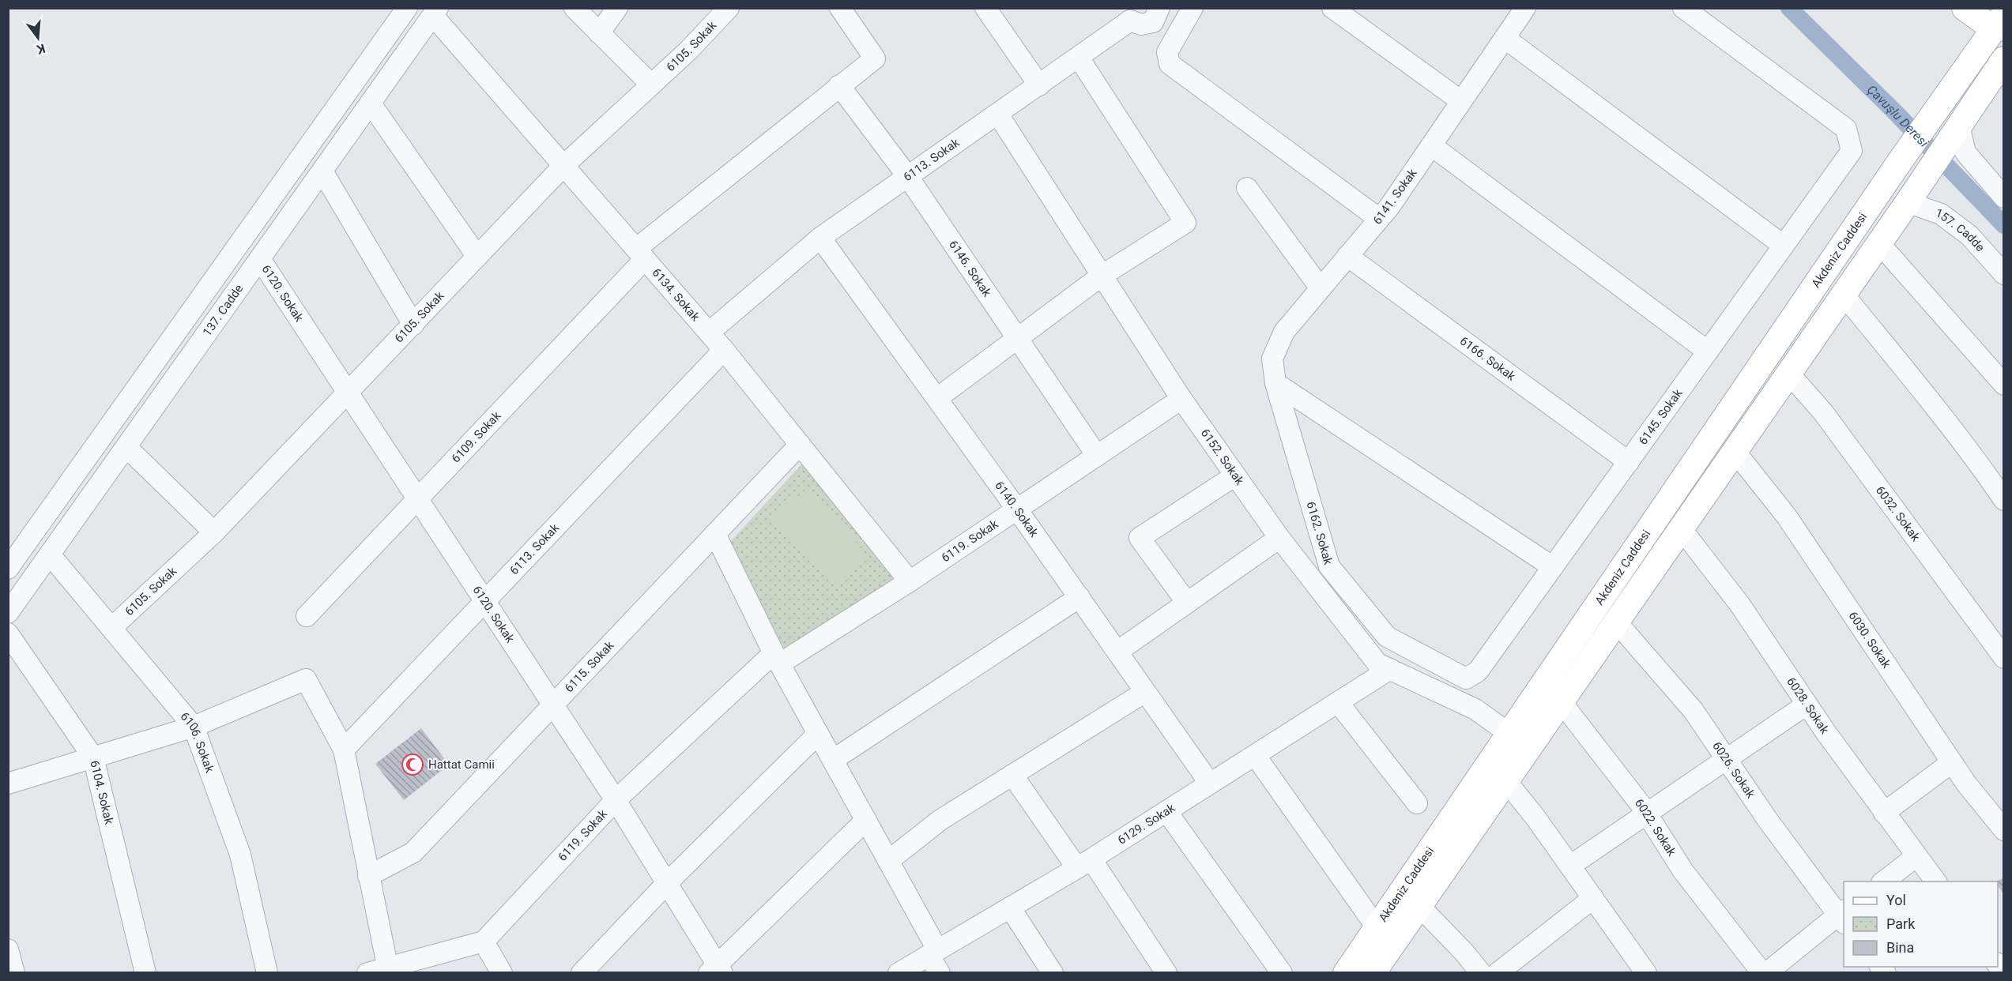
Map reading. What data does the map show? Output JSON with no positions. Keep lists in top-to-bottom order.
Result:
{
  "streets": {
    "main road": ["Akdeniz Caddesi"],
    "street": [
      "6105. Sokak",
      "6113. Sokak",
      "6141. Sokak",
      "157. Cadde",
      "6146. Sokak",
      "6120. Sokak",
      "6134. Sokak",
      "137. Cadde",
      "6166. Sokak",
      "6145. Sokak",
      "6109. Sokak",
      "6152. Sokak",
      "6140. Sokak",
      "6032. Sokak",
      "6162. Sokak",
      "6119. Sokak",
      "6030. Sokak",
      "6115. Sokak",
      "6028. Sokak",
      "6106. Sokak",
      "6026. Sokak",
      "6104. Sokak",
      "6129. Sokak",
      "6022. Sokak"
    ]
  },
  "crossings": [
    ["6105. Sokak", "6120. Sokak"],
    ["6105. Sokak", "6134. Sokak"],
    ["6105. Sokak", "6106. Sokak"],
    ["6113. Sokak", "6146. Sokak"],
    ["6113. Sokak", "6120. Sokak"],
    ["6113. Sokak", "6134. Sokak"],
    ["6113. Sokak", "6152. Sokak"],
    ["6113. Sokak", "6140. Sokak"],
    ["6141. Sokak", "6166. Sokak"],
    ["6141. Sokak", "6162. Sokak"],
    ["157. Cadde", "Akdeniz Caddesi"],
    ["Akdeniz Caddesi", "6152. Sokak"],
    ["Akdeniz Caddesi", "6032. Sokak"],
    ["Akdeniz Caddesi", "6030. Sokak"],
    ["Akdeniz Caddesi", "6028. Sokak"],
    ["Akdeniz Caddesi", "6026. Sokak"],
    ["Akdeniz Caddesi", "6022. Sokak"],
    ["6146. Sokak", "6109. Sokak"],
    ["6146. Sokak", "6119. Sokak"],
    ["6120. Sokak", "137. Cadde"],
    ["6120. Sokak", "6109. Sokak"],
    ["6120. Sokak", "6119. Sokak"],
    ["6120. Sokak", "6115. Sokak"],
    ["6134. Sokak", "137. Cadde"],
    ["6134. Sokak", "6109. Sokak"],
    ["6134. Sokak", "6119. Sokak"],
    ["6134. Sokak", "6115. Sokak"],
    ["137. Cadde", "6106. Sokak"],
    ["6166. Sokak", "6145. Sokak"],
    ["6145. Sokak", "6162. Sokak"],
    ["6152. Sokak", "6119. Sokak"],
    ["6152. Sokak", "6129. Sokak"],
    ["6140. Sokak", "6119. Sokak"],
    ["6140. Sokak", "6129. Sokak"]
  ],
  "water": ["Çavuşlu Deresi"],
  "places": {
    "mosque": ["Hattat Camii"]
  },
  "legend": ["Yol", "Park", "Bina"],
  "north": "bottom"
}
